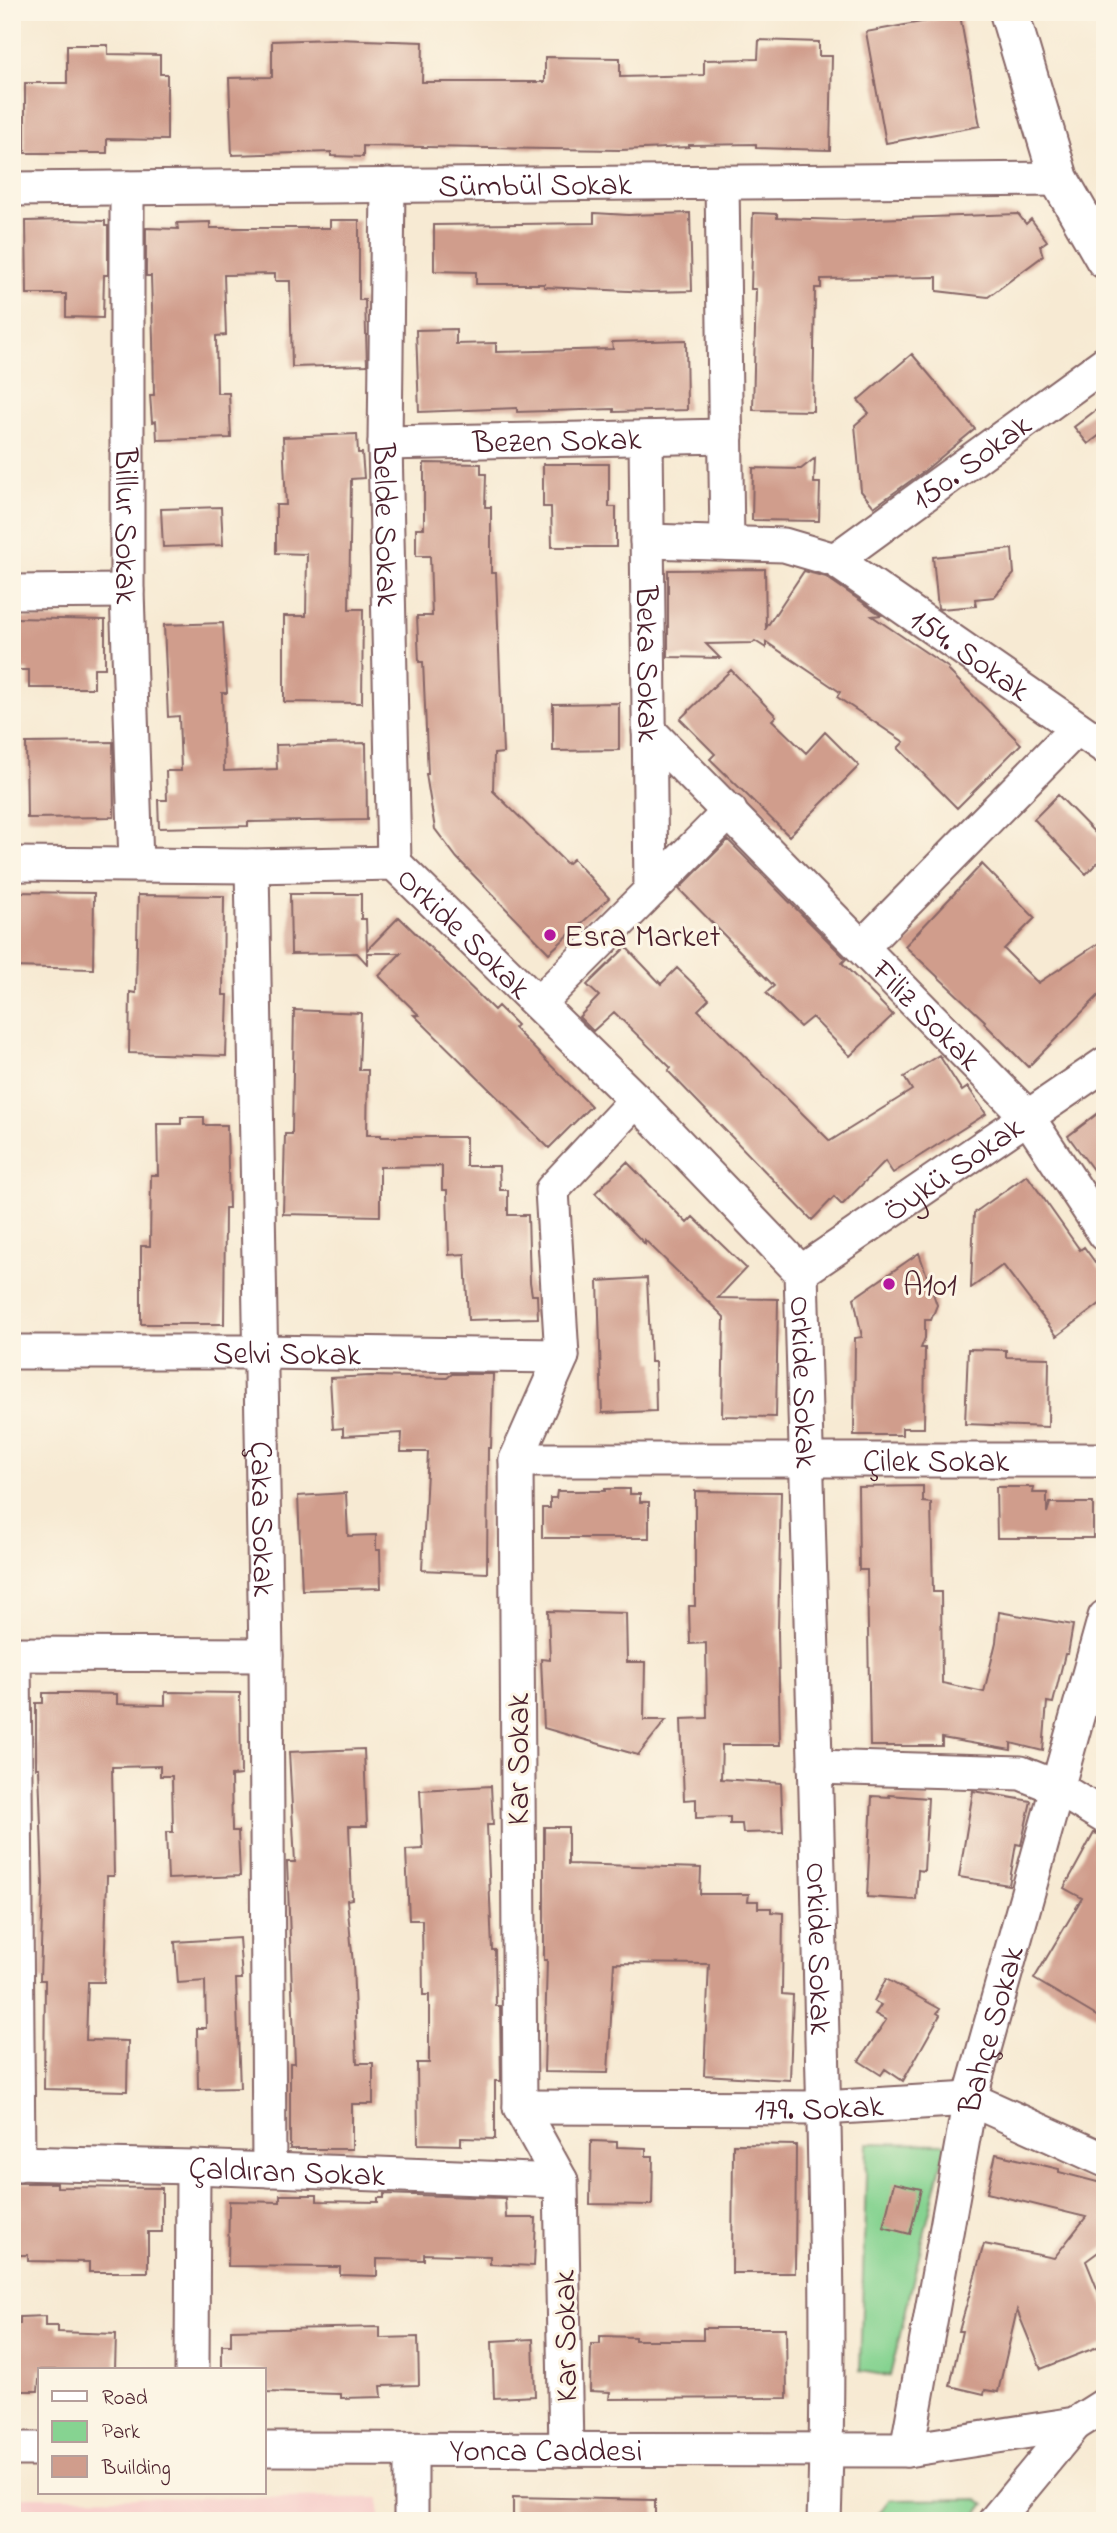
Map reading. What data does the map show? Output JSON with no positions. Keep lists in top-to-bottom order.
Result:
{
  "streets": {
    "street": [
      "Sümbül Sokak",
      "Bezen Sokak",
      "150. Sokak",
      "Belde Sokak",
      "Billur Sokak",
      "154. Sokak",
      "Beka Sokak",
      "Orkide Sokak",
      "Filiz Sokak",
      "Öykü Sokak",
      "Selvi Sokak",
      "Çilek Sokak",
      "Çaka Sokak",
      "Kar Sokak",
      "Bahçe Sokak",
      "179. Sokak",
      "Çaldıran Sokak",
      "Yonca Caddesi"
    ]
  },
  "crossings": [
    ["Sümbül Sokak", "Belde Sokak"],
    ["Sümbül Sokak", "Billur Sokak"],
    ["Bezen Sokak", "Belde Sokak"],
    ["Bezen Sokak", "Beka Sokak"],
    ["150. Sokak", "154. Sokak"],
    ["Belde Sokak", "Orkide Sokak"],
    ["Billur Sokak", "Orkide Sokak"],
    ["154. Sokak", "Beka Sokak"],
    ["Beka Sokak", "Filiz Sokak"],
    ["Orkide Sokak", "Öykü Sokak"],
    ["Orkide Sokak", "Çilek Sokak"],
    ["Orkide Sokak", "Çaka Sokak"],
    ["Orkide Sokak", "Kar Sokak"],
    ["Orkide Sokak", "179. Sokak"],
    ["Orkide Sokak", "Yonca Caddesi"],
    ["Filiz Sokak", "Öykü Sokak"],
    ["Selvi Sokak", "Çaka Sokak"],
    ["Selvi Sokak", "Kar Sokak"],
    ["Çilek Sokak", "Kar Sokak"],
    ["Çaka Sokak", "Çaldıran Sokak"],
    ["Kar Sokak", "179. Sokak"],
    ["Kar Sokak", "Çaldıran Sokak"],
    ["Kar Sokak", "Yonca Caddesi"],
    ["Bahçe Sokak", "179. Sokak"],
    ["Bahçe Sokak", "Yonca Caddesi"]
  ],
  "places": ["Esra Market", "A101"],
  "legend": ["Road", "Park", "Building"]
}
